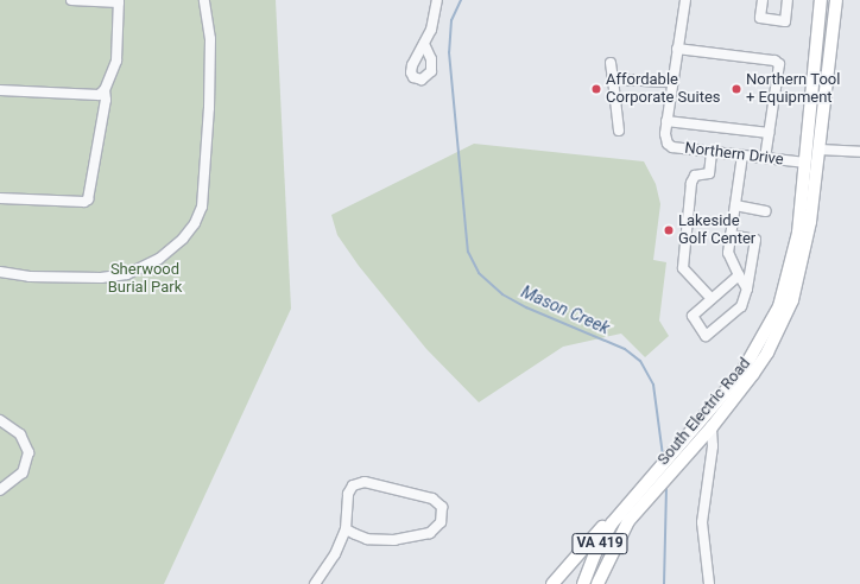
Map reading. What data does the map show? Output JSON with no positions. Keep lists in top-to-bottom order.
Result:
{
  "streets": {
    "main road": ["South Electric Road", "VA 419"],
    "street": ["Northern Drive"]
  },
  "crossings": [
    ["Northern Drive", "South Electric Road"]
  ],
  "water": ["Mason Creek"],
  "parks": ["Sherwood Burial Park"],
  "places": ["Affordable Corporate Suites", "Northern Tool + Equipment", "Lakeside Golf Center"]
}
